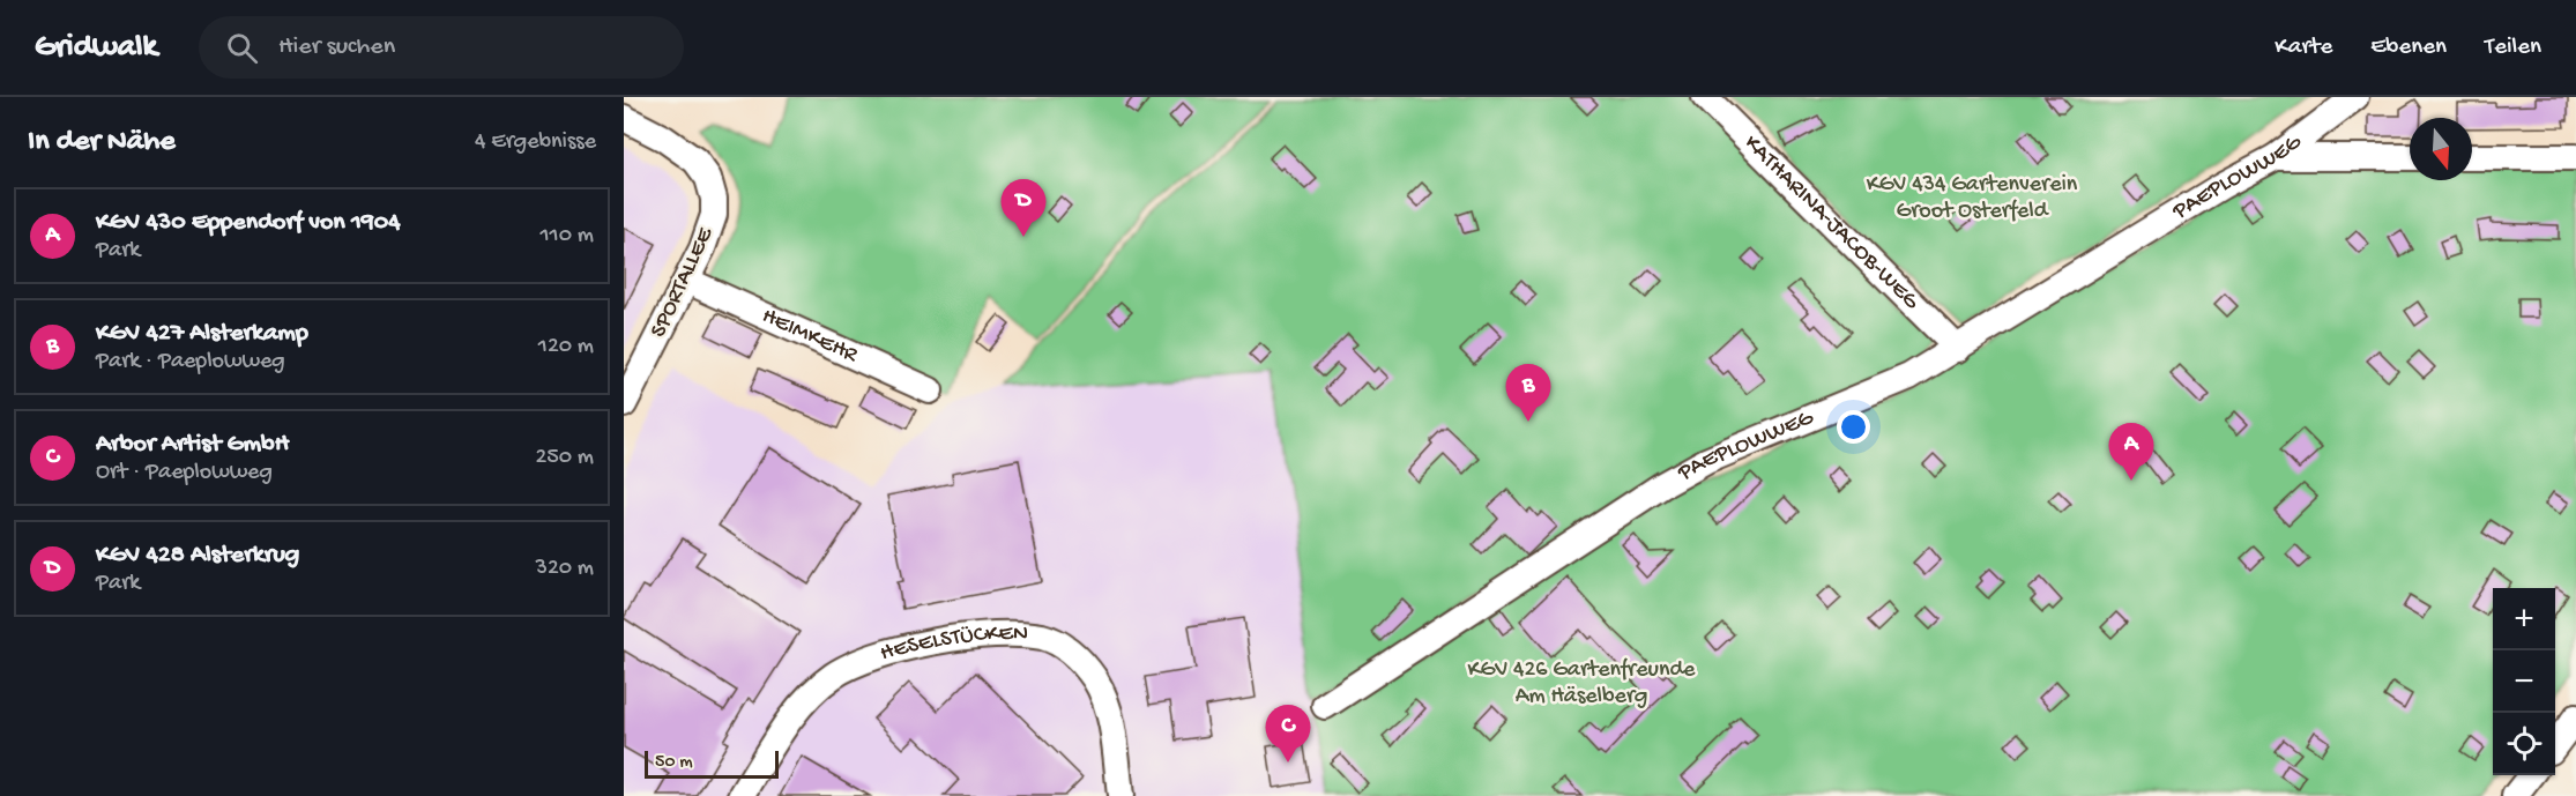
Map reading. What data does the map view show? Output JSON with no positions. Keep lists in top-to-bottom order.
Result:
{
  "streets": {
    "street": [
      "PAEPLOWWEG",
      "KATHARINA-JACOB-WEG",
      "SPORTALLEE",
      "HEIMKEHR",
      "HESELSTÜCKEN"
    ]
  },
  "crossings": [
    ["PAEPLOWWEG", "KATHARINA-JACOB-WEG"],
    ["SPORTALLEE", "HEIMKEHR"]
  ],
  "parks": ["KGV 434 Gartenverein Groot Osterfeld", "KGV 426 Gartenfreunde Am Häselberg"],
  "scale_bar": "50 m",
  "north": "bottom",
  "page": {
    "header": "Gridwalk",
    "search": "Hier suchen",
    "nav": ["Karte", "Ebenen", "Teilen"],
    "heading": ["In der Nähe", "4 Ergebnisse"],
    "pins": [
      "D",
      "B",
      "A",
      "C"
    ],
    "list": [
      {
        "mark": "A",
        "name": "KGV 430 Eppendorf von 1904",
        "note": "Park",
        "value": "110 m"
      },
      {
        "mark": "B",
        "name": "KGV 427 Alsterkamp",
        "note": "Park · Paeplowweg",
        "value": "120 m"
      },
      {
        "mark": "C",
        "name": "Arbor Artist GmbH",
        "note": "Ort · Paeplowweg",
        "value": "250 m"
      },
      {
        "mark": "D",
        "name": "KGV 428 Alsterkrug",
        "note": "Park",
        "value": "320 m"
      }
    ],
    "map_buttons": ["+", "−"],
    "scale": "50 m"
  }
}
